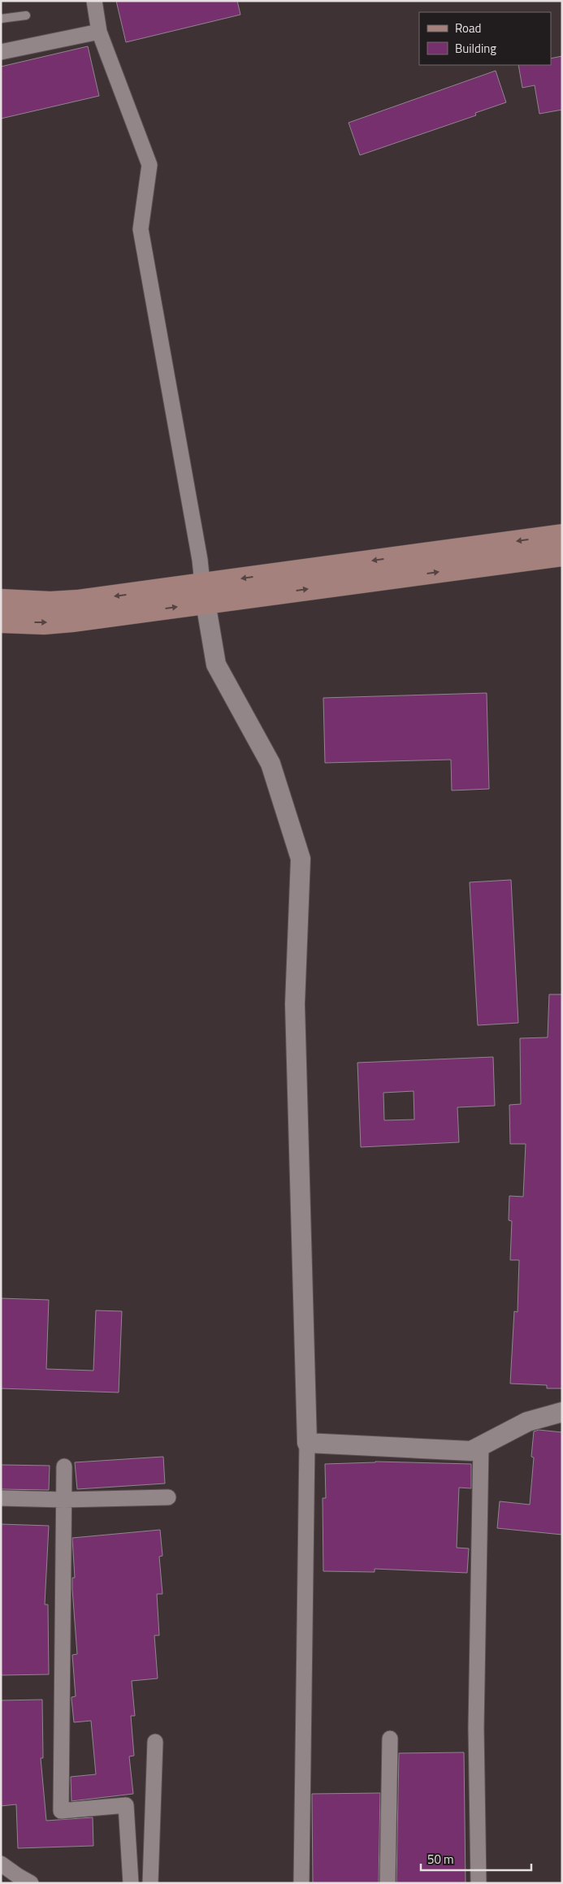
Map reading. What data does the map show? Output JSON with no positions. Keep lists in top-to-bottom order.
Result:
{
  "legend": ["Road", "Building"],
  "scale_bar": "50 m"
}
